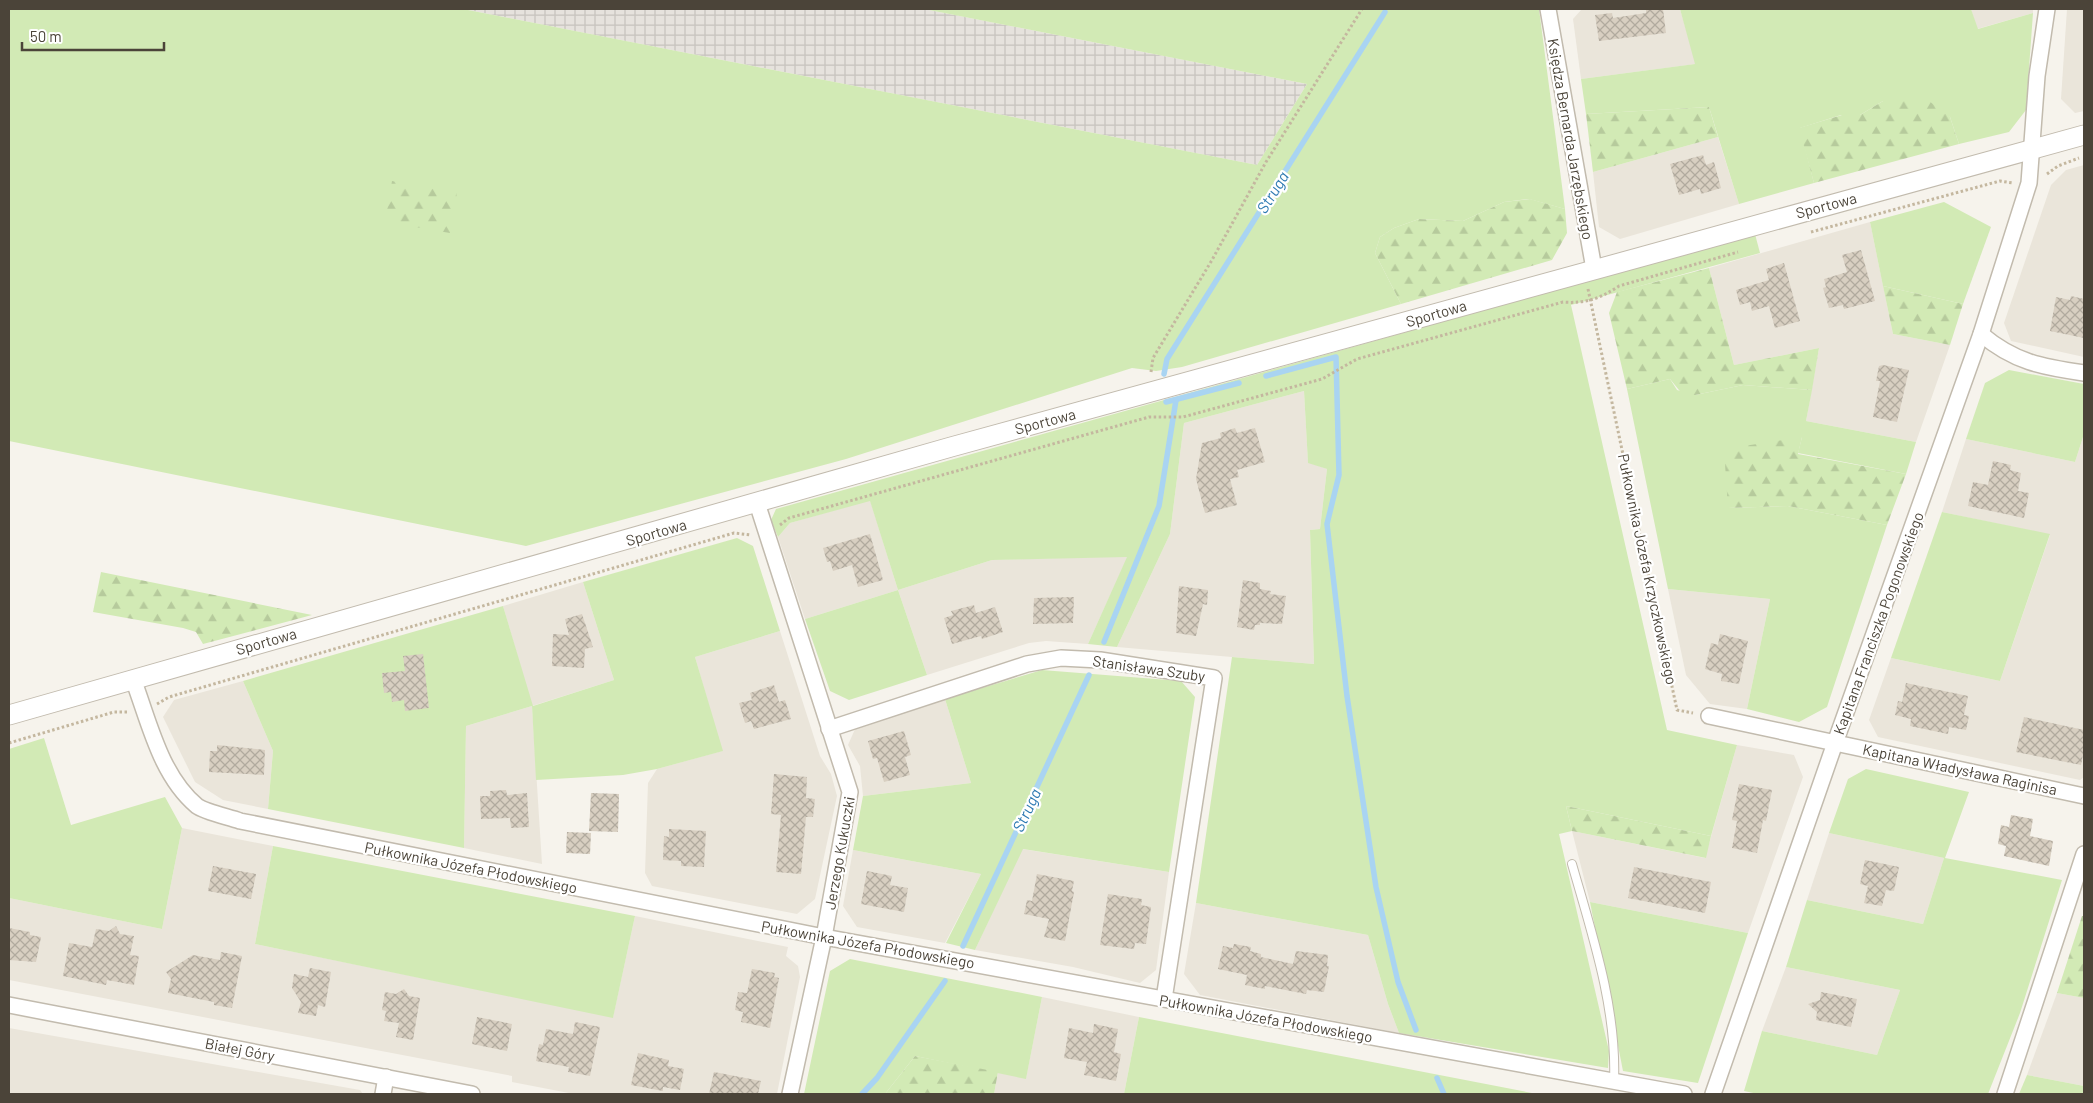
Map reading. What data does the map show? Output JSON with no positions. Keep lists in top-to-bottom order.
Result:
{
  "streets": {
    "street": [
      "Księdza Bernarda Jarzębskiego",
      "Sportowa",
      "Kapitana Franciszka Pogonowskiego",
      "Stanisława Szuby",
      "Kapitana Władysława Raginisa",
      "Jerzego Kukuczki",
      "Pułkownika Józefa Płodowskiego",
      "Białej Góry"
    ],
    "path": ["Pułkownika Józefa Krzyczkowskiego"]
  },
  "crossings": [
    ["Księdza Bernarda Jarzębskiego", "Sportowa"],
    ["Księdza Bernarda Jarzębskiego", "Pułkownika Józefa Krzyczkowskiego"],
    ["Sportowa", "Pułkownika Józefa Krzyczkowskiego"],
    ["Sportowa", "Kapitana Franciszka Pogonowskiego"],
    ["Sportowa", "Jerzego Kukuczki"],
    ["Sportowa", "Pułkownika Józefa Płodowskiego"],
    ["Kapitana Franciszka Pogonowskiego", "Kapitana Władysława Raginisa"],
    ["Stanisława Szuby", "Jerzego Kukuczki"],
    ["Stanisława Szuby", "Pułkownika Józefa Płodowskiego"],
    ["Jerzego Kukuczki", "Pułkownika Józefa Płodowskiego"]
  ],
  "water": ["Struga"],
  "scale_bar": "50 m"
}
